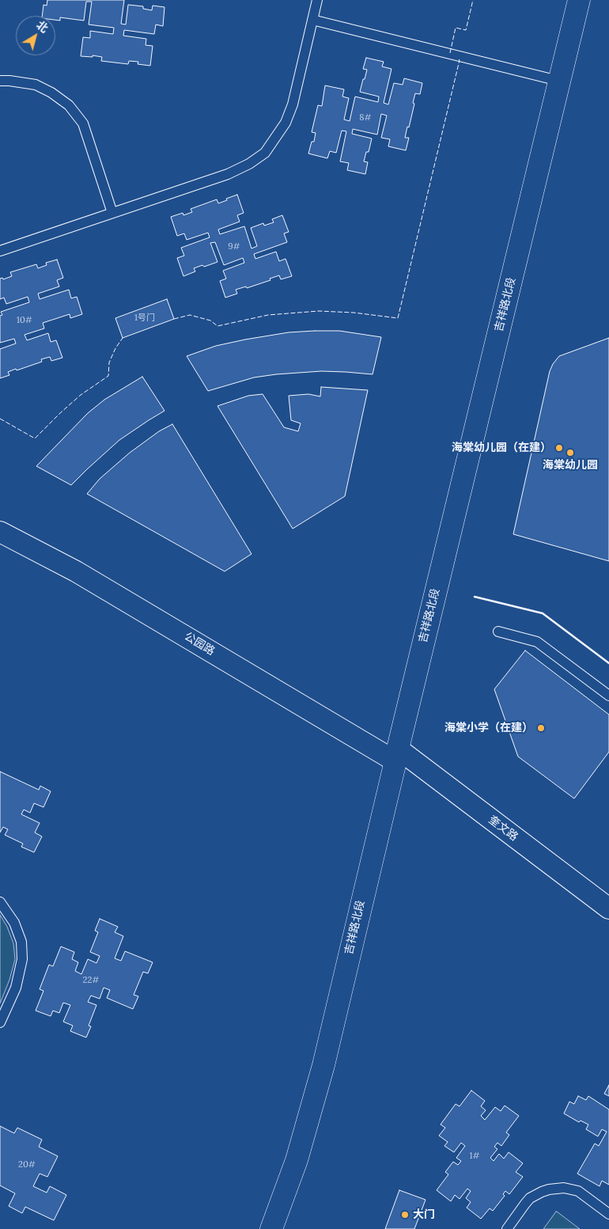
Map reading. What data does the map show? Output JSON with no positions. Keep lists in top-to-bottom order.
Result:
{
  "streets": {
    "street": ["吉祥路北段", "公园路", "奎文路"]
  },
  "crossings": [
    ["吉祥路北段", "公园路"],
    ["吉祥路北段", "奎文路"],
    ["公园路", "奎文路"]
  ],
  "places": [
    "海棠幼儿园（在建）",
    "海棠幼儿园",
    "海棠小学（在建）",
    "大门"
  ],
  "house_numbers": [
    "8#",
    "9#",
    "1号门",
    "10#",
    "22#",
    "1#",
    "20#"
  ],
  "north": "top right"
}
